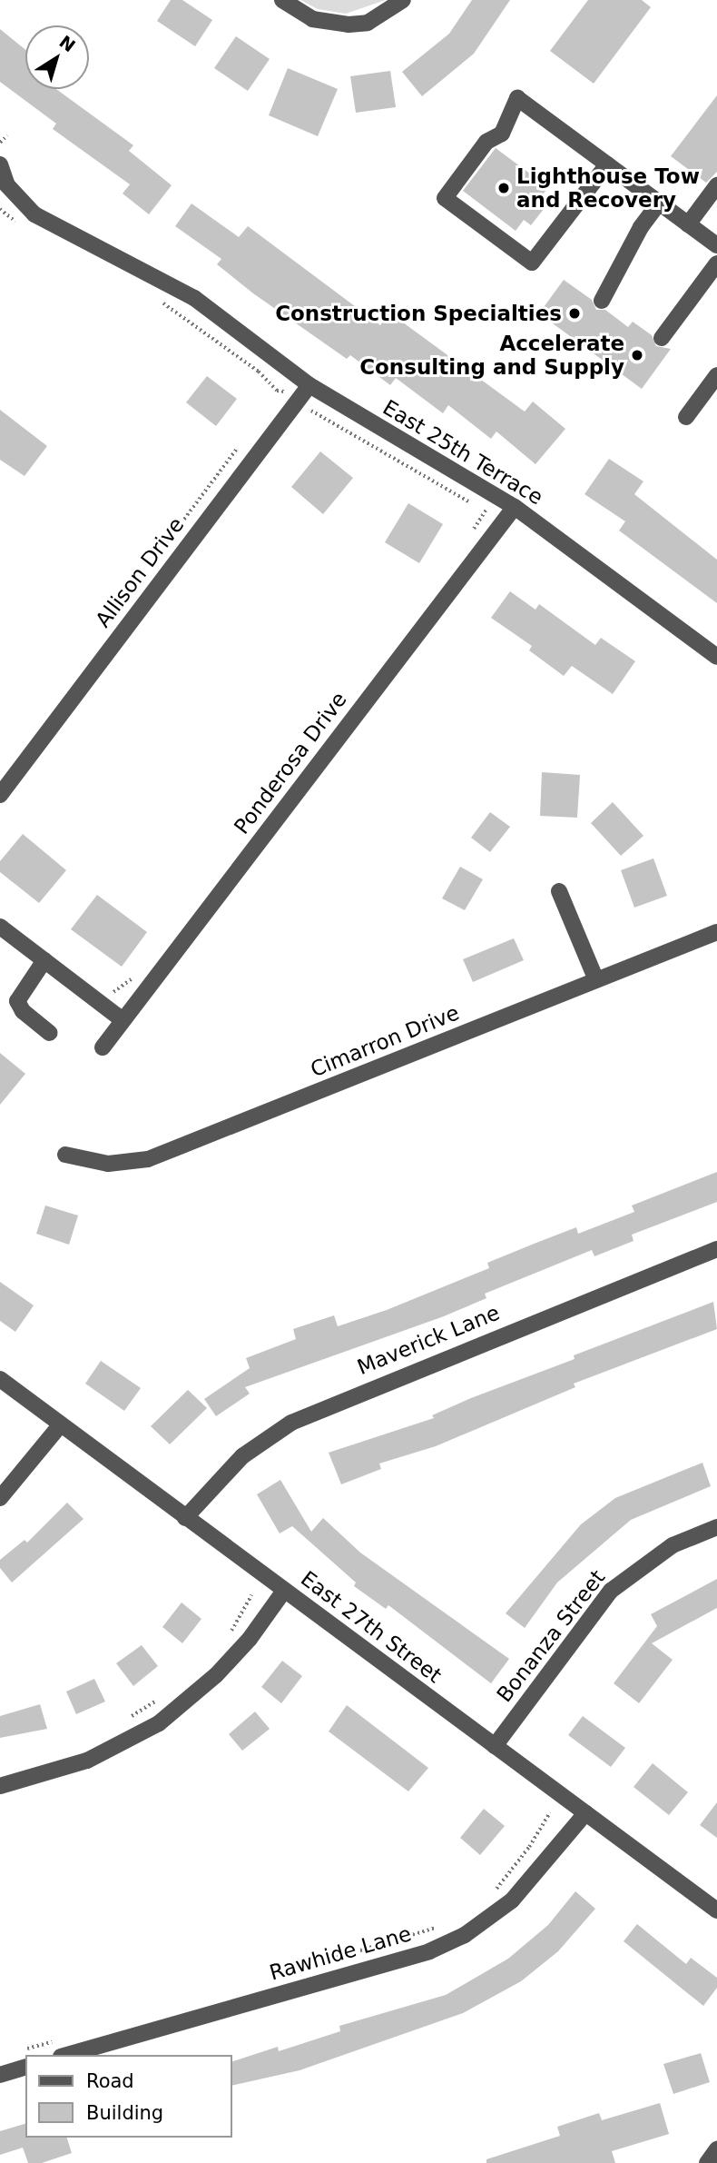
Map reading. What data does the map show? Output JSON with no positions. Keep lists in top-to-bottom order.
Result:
{
  "streets": {
    "street": [
      "East 25th Terrace",
      "Allison Drive",
      "Ponderosa Drive",
      "Cimarron Drive",
      "Maverick Lane",
      "East 27th Street",
      "Bonanza Street",
      "Rawhide Lane"
    ]
  },
  "crossings": [
    ["East 25th Terrace", "Allison Drive"],
    ["East 25th Terrace", "Ponderosa Drive"],
    ["Maverick Lane", "East 27th Street"],
    ["East 27th Street", "Bonanza Street"],
    ["East 27th Street", "Rawhide Lane"]
  ],
  "places": ["Lighthouse Tow and Recovery", "Construction Specialties", "Accelerate Consulting and Supply"],
  "legend": ["Road", "Building"],
  "north": "top right"
}
